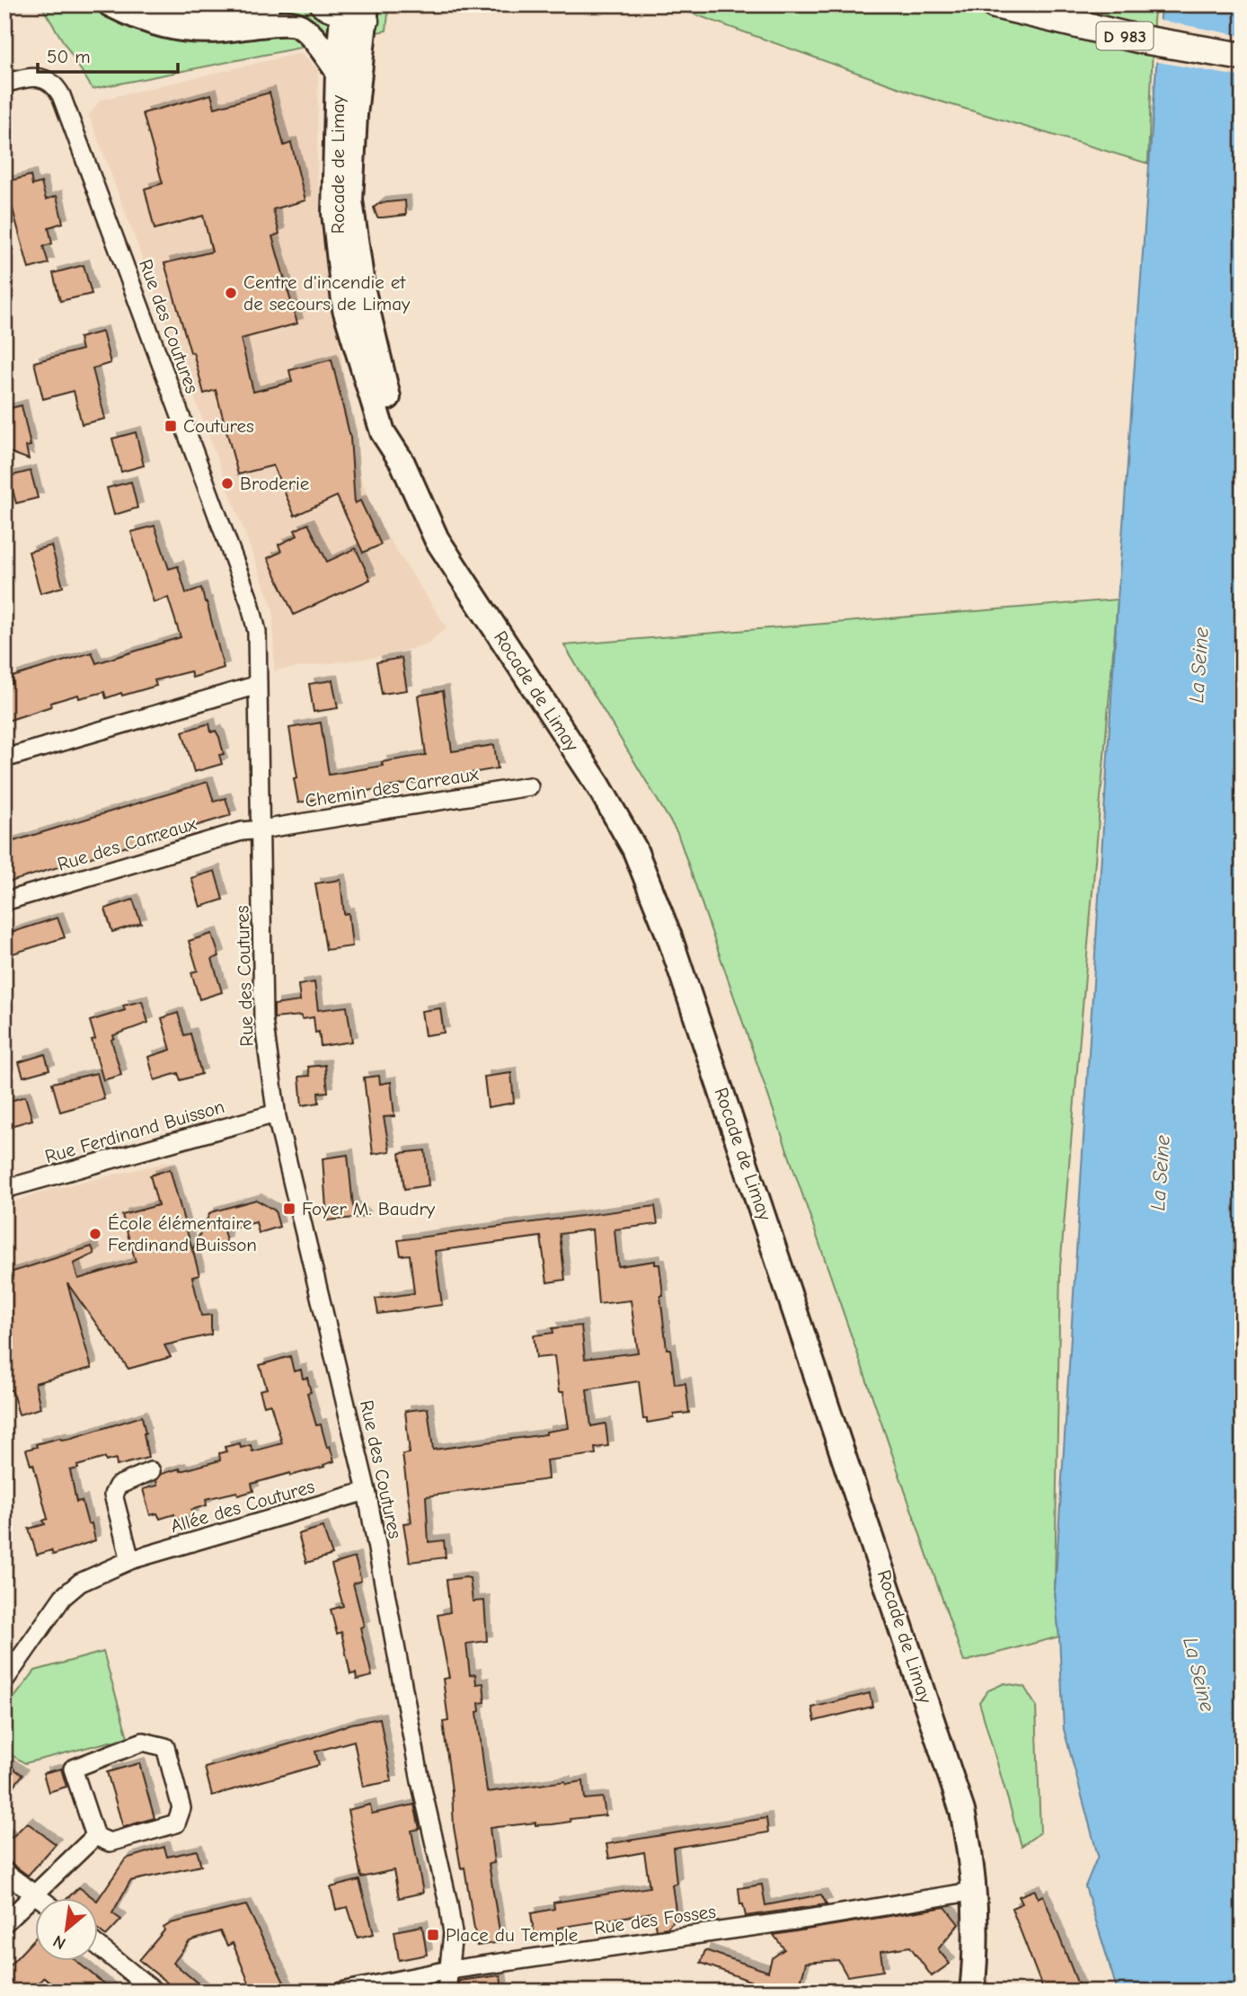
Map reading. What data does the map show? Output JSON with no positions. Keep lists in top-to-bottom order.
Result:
{
  "streets": {
    "main road": ["D 983", "Rocade de Limay"],
    "street": [
      "Rue des Coutures",
      "Chemin des Carreaux",
      "Rue des Carreaux",
      "Rue Ferdinand Buisson",
      "Allée des Coutures",
      "Rue des Fosses"
    ]
  },
  "crossings": [
    ["Rocade de Limay", "Rue des Fosses"],
    ["Rue des Coutures", "Chemin des Carreaux"],
    ["Rue des Coutures", "Rue des Carreaux"],
    ["Rue des Coutures", "Rue Ferdinand Buisson"],
    ["Rue des Coutures", "Allée des Coutures"],
    ["Rue des Coutures", "Rue des Fosses"],
    ["Chemin des Carreaux", "Rue des Carreaux"]
  ],
  "water": ["La Seine"],
  "places": {
    "other": ["Centre d'incendie et de secours de Limay", "Broderie", "École élémentaire Ferdinand Buisson"],
    "transit": ["Coutures", "Foyer M. Baudry", "Place du Temple"]
  },
  "scale_bar": "50 m",
  "north": "bottom left"
}
